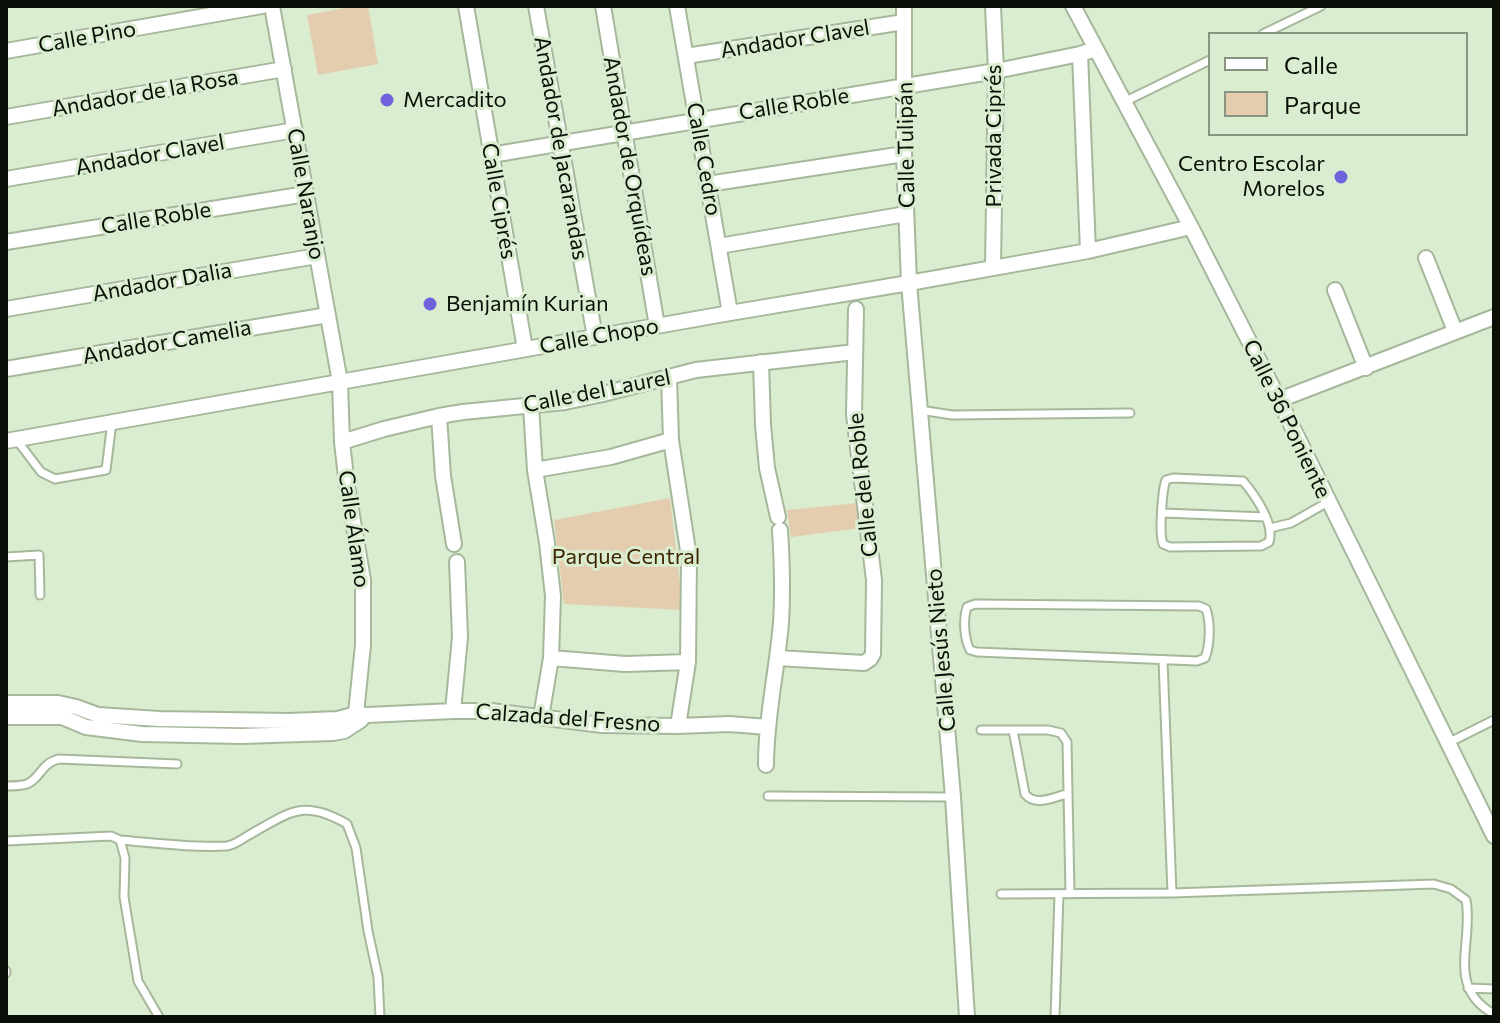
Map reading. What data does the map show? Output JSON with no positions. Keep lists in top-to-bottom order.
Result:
{
  "streets": {
    "street": [
      "Calle Pino",
      "Andador Clavel",
      "Andador de la Rosa",
      "Calle Roble",
      "Privada Ciprés",
      "Calle Tulipán",
      "Andador de Jacarandas",
      "Calle Cedro",
      "Andador de Orquídeas",
      "Calle Naranjo",
      "Calle Ciprés",
      "Andador Dalia",
      "Calle Chopo",
      "Andador Camelia",
      "Calle del Laurel",
      "Calle 36 Poniente",
      "Calle del Roble",
      "Calle Álamo",
      "Calle Jesús Nieto",
      "Calzada del Fresno"
    ]
  },
  "crossings": [
    ["Andador Clavel", "Calle Tulipán"],
    ["Andador Clavel", "Calle Cedro"],
    ["Andador Clavel", "Calle Naranjo"],
    ["Andador de la Rosa", "Calle Naranjo"],
    ["Calle Roble", "Privada Ciprés"],
    ["Calle Roble", "Calle Tulipán"],
    ["Calle Roble", "Andador de Jacarandas"],
    ["Calle Roble", "Calle Cedro"],
    ["Calle Roble", "Andador de Orquídeas"],
    ["Calle Roble", "Calle Naranjo"],
    ["Calle Roble", "Calle Ciprés"],
    ["Calle Roble", "Calle 36 Poniente"],
    ["Privada Ciprés", "Calle Chopo"],
    ["Calle Tulipán", "Calle Chopo"],
    ["Calle Tulipán", "Calle Jesús Nieto"],
    ["Andador de Jacarandas", "Calle Chopo"],
    ["Calle Cedro", "Calle Chopo"],
    ["Andador de Orquídeas", "Calle Chopo"],
    ["Calle Naranjo", "Andador Dalia"],
    ["Calle Naranjo", "Calle Chopo"],
    ["Calle Naranjo", "Andador Camelia"],
    ["Calle Naranjo", "Calle Álamo"],
    ["Calle Ciprés", "Calle Chopo"],
    ["Calle Chopo", "Calle 36 Poniente"],
    ["Calle Chopo", "Calle Álamo"],
    ["Calle Chopo", "Calle Jesús Nieto"],
    ["Calle del Laurel", "Calle del Roble"],
    ["Calle del Laurel", "Calle Álamo"],
    ["Calle Álamo", "Calzada del Fresno"]
  ],
  "parks": ["Parque Central"],
  "places": ["Mercadito", "Centro Escolar Morelos", "Benjamín Kurian"],
  "legend": ["Calle", "Parque"]
}
